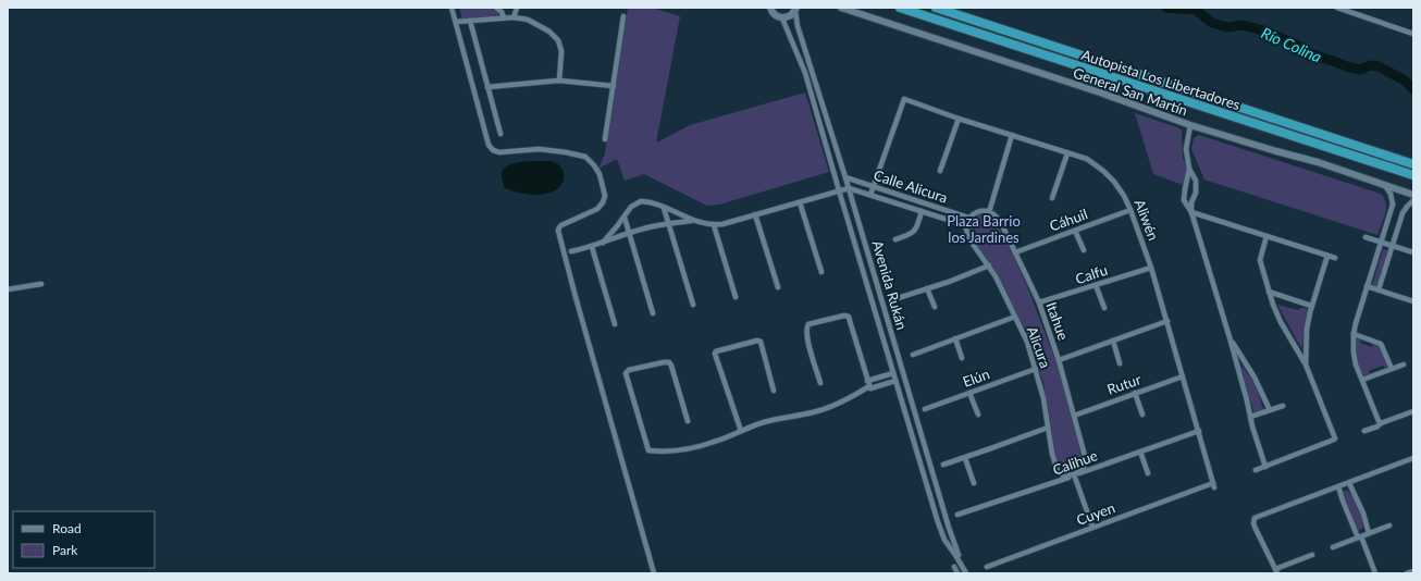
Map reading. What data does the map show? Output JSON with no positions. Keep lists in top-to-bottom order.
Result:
{
  "streets": {
    "highway": ["Autopista Los Libertadores"],
    "street": [
      "General San Martín",
      "Calle Alicura",
      "Cáhuil",
      "Aliwén",
      "Calfu",
      "Avenida Rukán",
      "Itahue",
      "Alicura",
      "Elún",
      "Rutur",
      "Calihue",
      "Cuyen"
    ]
  },
  "crossings": [
    ["Calle Alicura", "Aliwén"],
    ["Calle Alicura", "Avenida Rukán"],
    ["Calle Alicura", "Alicura"],
    ["Cáhuil", "Aliwén"],
    ["Cáhuil", "Itahue"],
    ["Aliwén", "Calfu"],
    ["Aliwén", "Rutur"],
    ["Aliwén", "Calihue"],
    ["Aliwén", "Cuyen"],
    ["Calfu", "Itahue"],
    ["Itahue", "Alicura"],
    ["Itahue", "Rutur"],
    ["Itahue", "Calihue"],
    ["Alicura", "Elún"],
    ["Alicura", "Calihue"]
  ],
  "water": ["Río Colina"],
  "parks": ["Plaza Barrio los Jardines"],
  "legend": ["Road", "Park"]
}
